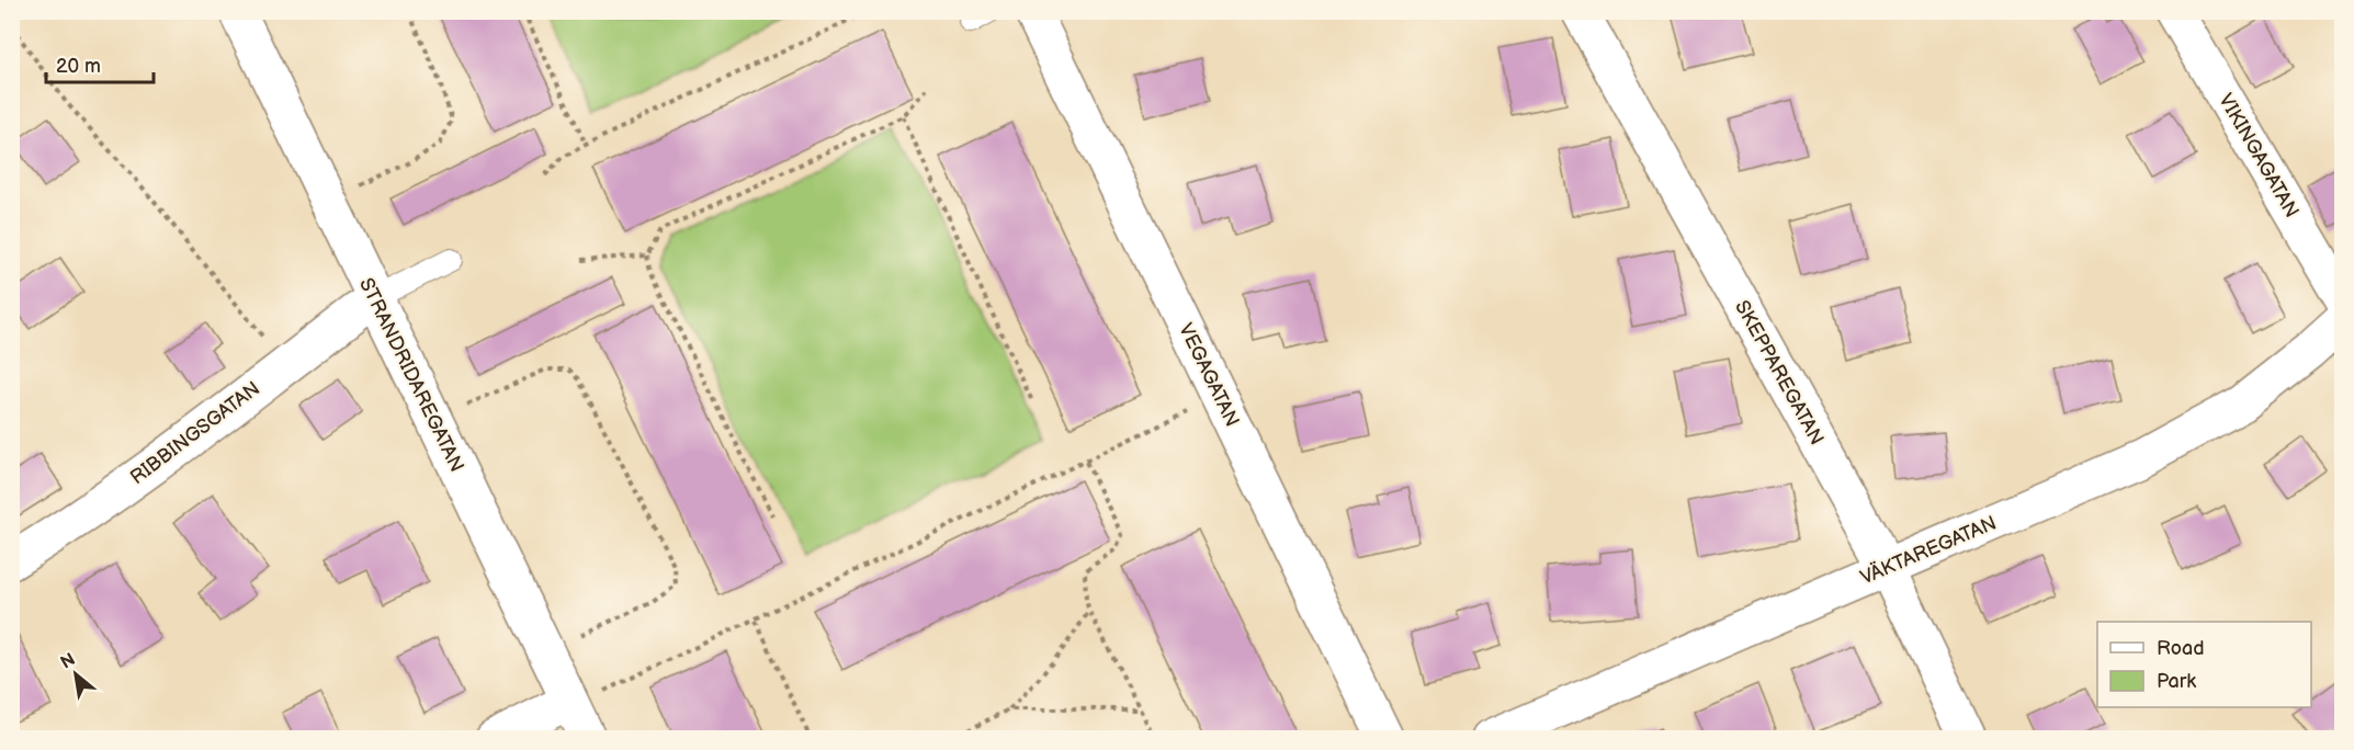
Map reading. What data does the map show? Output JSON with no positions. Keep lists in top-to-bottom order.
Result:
{
  "streets": {
    "street": [
      "VIKINGAGATAN",
      "SKEPPAREGATAN",
      "STRANDRIDAREGATAN",
      "VEGAGATAN",
      "RIBBINGSGATAN",
      "VÄKTAREGATAN"
    ]
  },
  "crossings": [
    ["SKEPPAREGATAN", "VÄKTAREGATAN"],
    ["STRANDRIDAREGATAN", "RIBBINGSGATAN"]
  ],
  "legend": ["Road", "Park"],
  "scale_bar": "20 m",
  "north": "top left"
}
